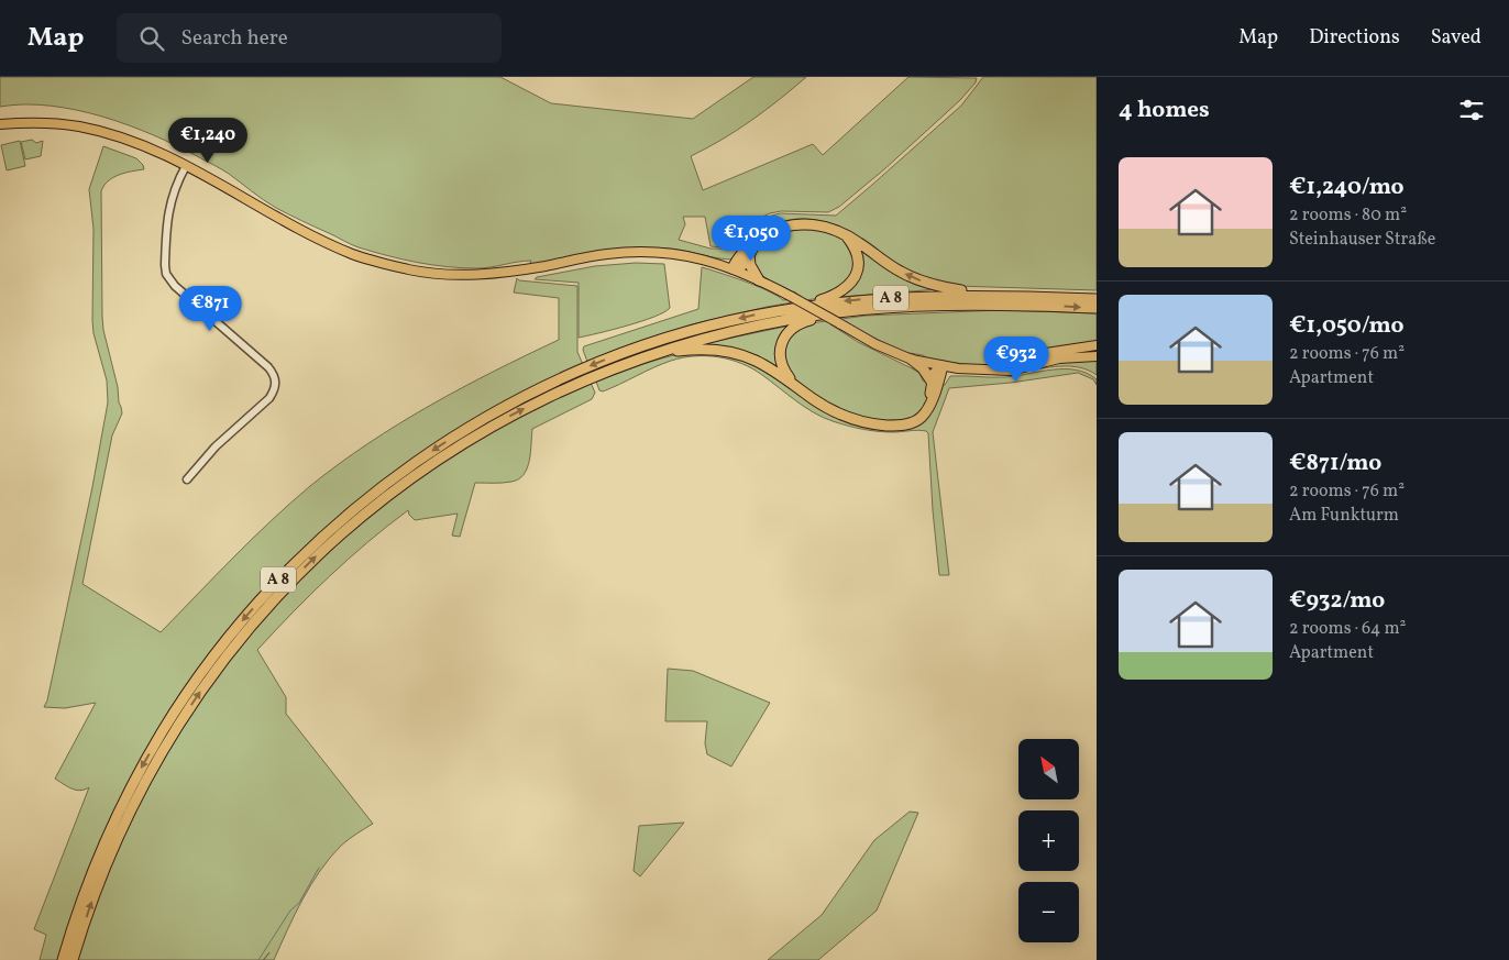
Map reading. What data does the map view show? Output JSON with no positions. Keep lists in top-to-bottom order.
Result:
{
  "streets": {
    "highway": ["A 8"]
  },
  "north": "top left",
  "page": {
    "header": "Map",
    "search": "Search here",
    "nav": ["Map", "Directions", "Saved"],
    "heading": "4 homes",
    "price": [
      "€1,240",
      "€1,050",
      "€871",
      "€932"
    ],
    "list": [
      {
        "name": "€1,240/mo",
        "note": "2 rooms · 80 m² · Steinhauser Straße"
      },
      {
        "name": "€1,050/mo",
        "note": "2 rooms · 76 m² · Apartment"
      },
      {
        "name": "€871/mo",
        "note": "2 rooms · 76 m² · Am Funkturm"
      },
      {
        "name": "€932/mo",
        "note": "2 rooms · 64 m² · Apartment"
      }
    ],
    "map_buttons": ["+", "−"]
  }
}
